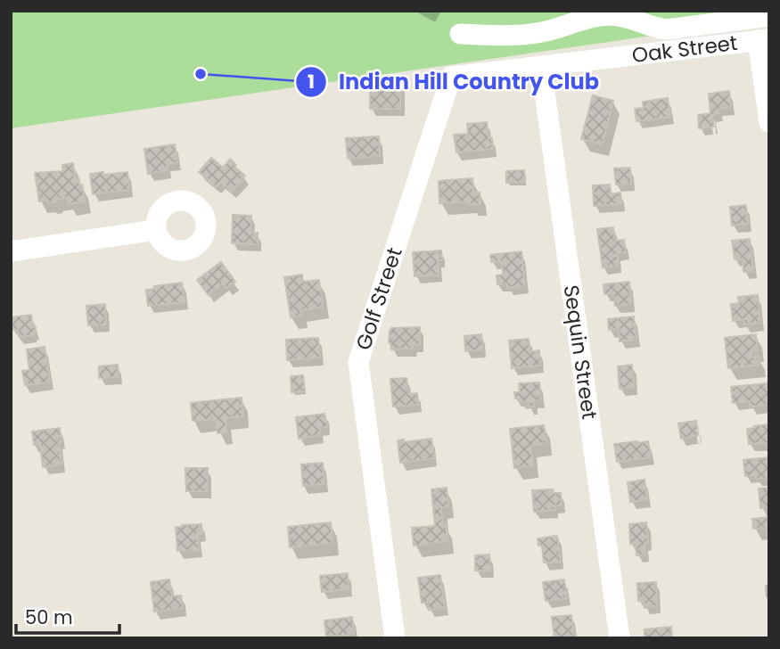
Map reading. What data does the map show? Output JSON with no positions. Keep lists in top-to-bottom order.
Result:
{
  "streets": {
    "street": ["Oak Street", "Golf Street", "Sequin Street"]
  },
  "crossings": [
    ["Oak Street", "Golf Street"],
    ["Oak Street", "Sequin Street"]
  ],
  "places": ["Indian Hill Country Club"],
  "scale_bar": "50 m"
}
